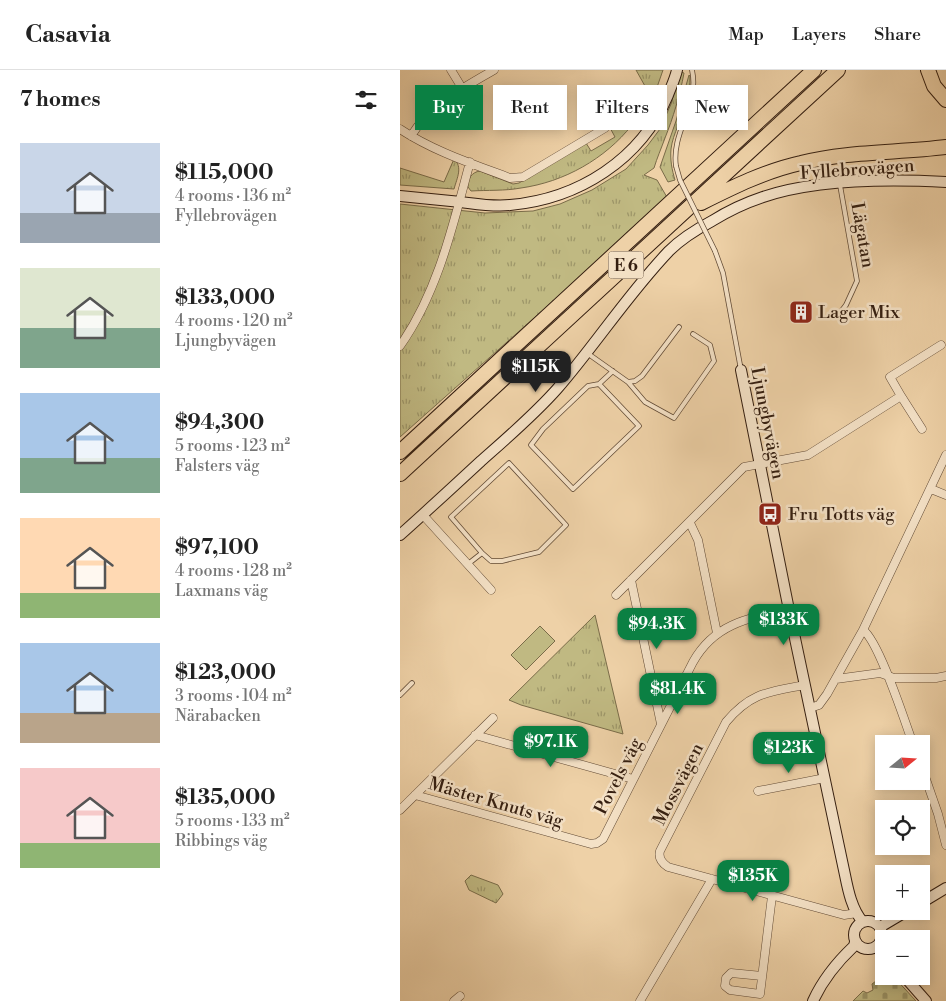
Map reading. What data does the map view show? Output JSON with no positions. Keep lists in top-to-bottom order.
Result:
{
  "streets": {
    "highway": ["E 6"],
    "street": [
      "Fyllebrovägen",
      "Ljungbyvägen",
      "Povels väg",
      "Mossvägen",
      "Mäster Knuts väg"
    ],
    "lane": ["Lägatan"]
  },
  "crossings": [
    ["Fyllebrovägen", "Lägatan"],
    ["Ljungbyvägen", "Povels väg"],
    ["Ljungbyvägen", "Mossvägen"],
    ["Povels väg", "Mäster Knuts väg"]
  ],
  "places": {
    "building": ["Lager Mix"],
    "bus stop": ["Fru Totts väg"]
  },
  "north": "right",
  "page": {
    "header": "Casavia",
    "nav": ["Map", "Layers", "Share"],
    "heading": "7 homes",
    "chip": [
      "Buy",
      "Rent",
      "Filters",
      "New"
    ],
    "list": [
      {
        "name": "$115,000",
        "note": "4 rooms · 136 m² · Fyllebrovägen"
      },
      {
        "name": "$133,000",
        "note": "4 rooms · 120 m² · Ljungbyvägen"
      },
      {
        "name": "$94,300",
        "note": "5 rooms · 123 m² · Falsters väg"
      },
      {
        "name": "$97,100",
        "note": "4 rooms · 128 m² · Laxmans väg"
      },
      {
        "name": "$123,000",
        "note": "3 rooms · 104 m² · Närabacken"
      },
      {
        "name": "$135,000",
        "note": "5 rooms · 133 m² · Ribbings väg"
      }
    ],
    "price": [
      "$115K",
      "$133K",
      "$94.3K",
      "$81.4K",
      "$97.1K",
      "$123K",
      "$135K"
    ],
    "map_buttons": ["+", "−"]
  }
}
